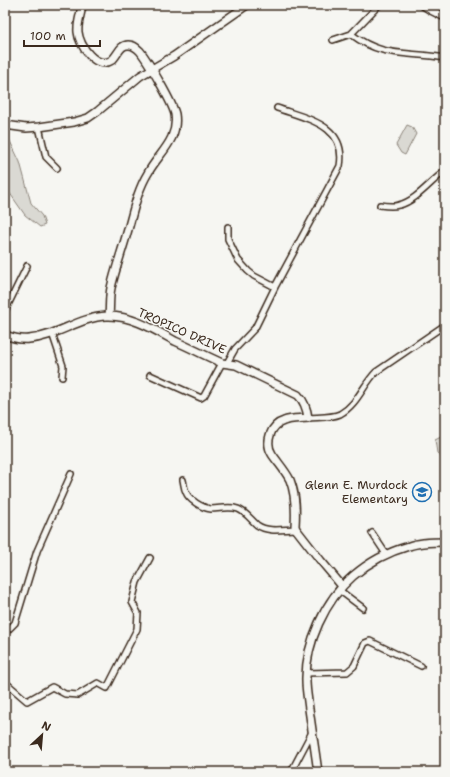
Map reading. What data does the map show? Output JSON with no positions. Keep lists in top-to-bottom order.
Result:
{
  "streets": {
    "street": ["TROPICO DRIVE"]
  },
  "places": {
    "school or university": ["Glenn E. Murdock Elementary"]
  },
  "scale_bar": "100 m",
  "north": "top right"
}
